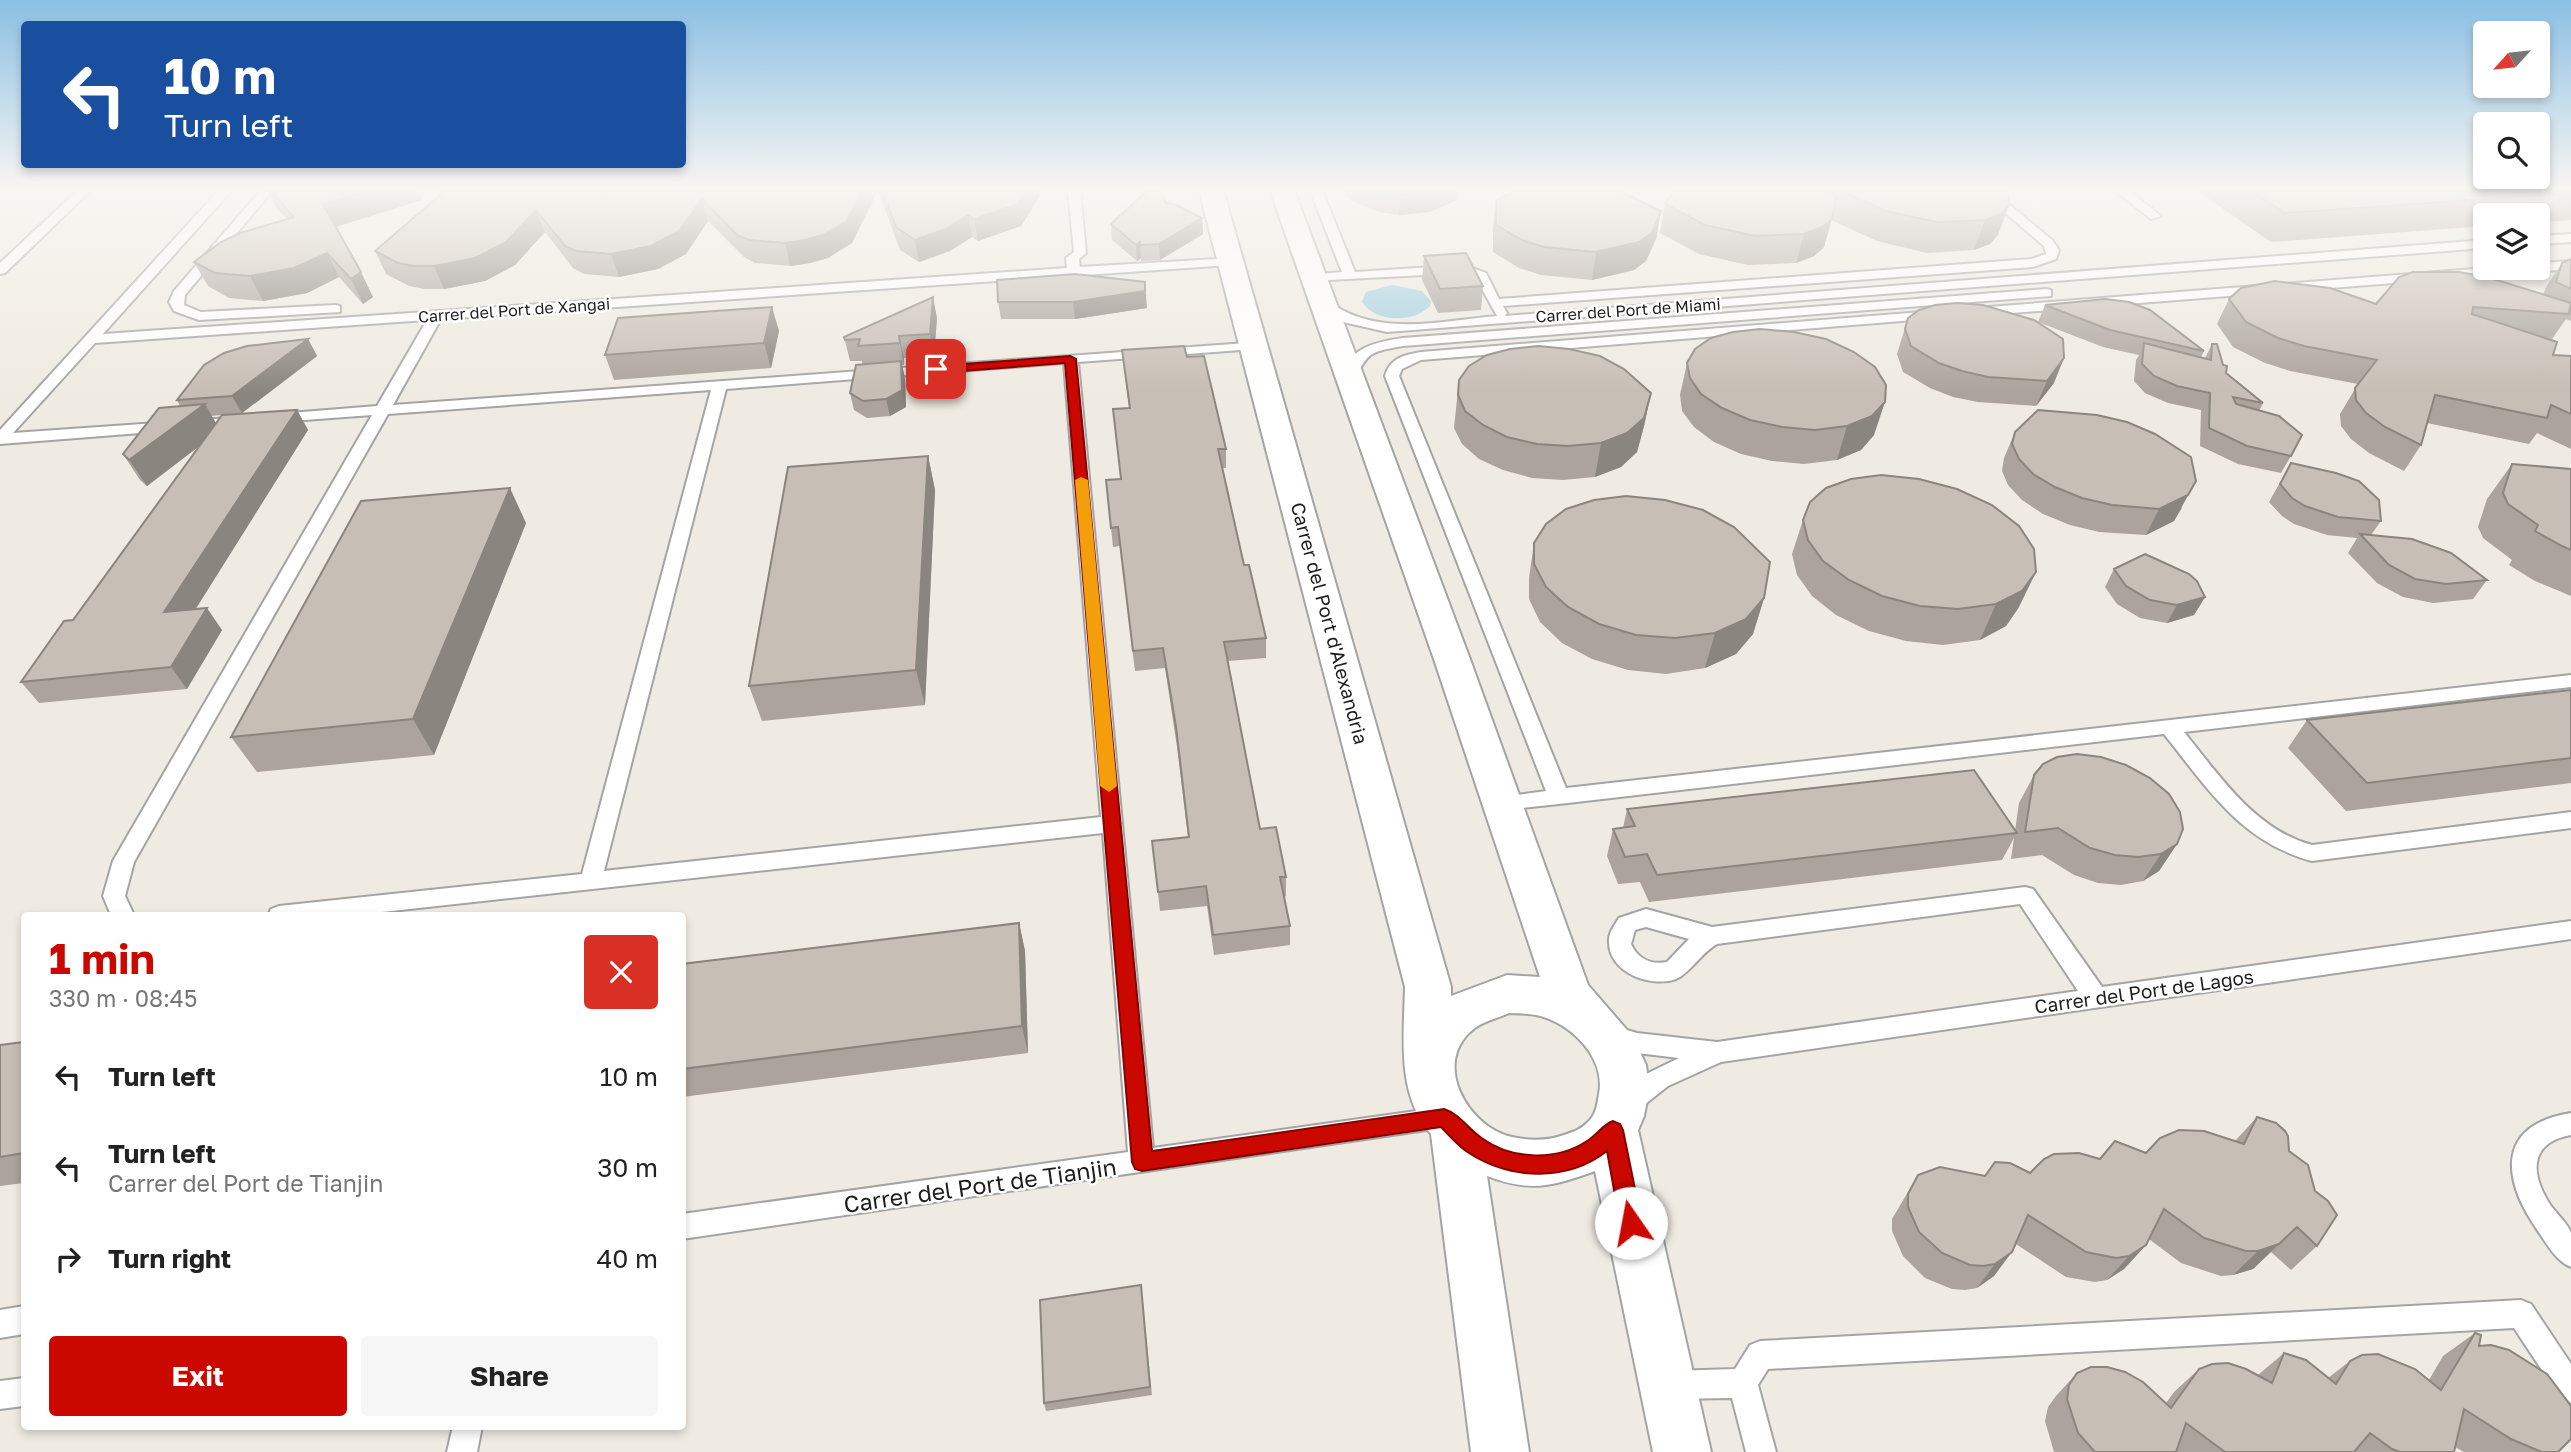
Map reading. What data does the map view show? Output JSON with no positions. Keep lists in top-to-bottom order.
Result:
{
  "streets": {
    "street": ["Carrer del Port d'Alexandria"],
    "lane": [
      "Carrer del Port de Xangai",
      "Carrer del Port de Miami",
      "Carrer del Port de Lagos",
      "Carrer del Port de Tianjin"
    ]
  },
  "crossings": [
    ["Carrer del Port de Xangai", "Carrer del Port d'Alexandria"],
    ["Carrer del Port d'Alexandria", "Carrer del Port de Tianjin"]
  ],
  "north": "bottom left",
  "page": {
    "turn": ["10 m", "Turn left"],
    "heading": ["1 min", "330 m · 08:45"],
    "list": [
      {
        "name": "Turn left",
        "value": "10 m"
      },
      {
        "name": "Turn left",
        "note": "Carrer del Port de Tianjin",
        "value": "30 m"
      },
      {
        "name": "Turn right",
        "value": "40 m"
      }
    ],
    "buttons": ["Exit", "Share"]
  }
}
